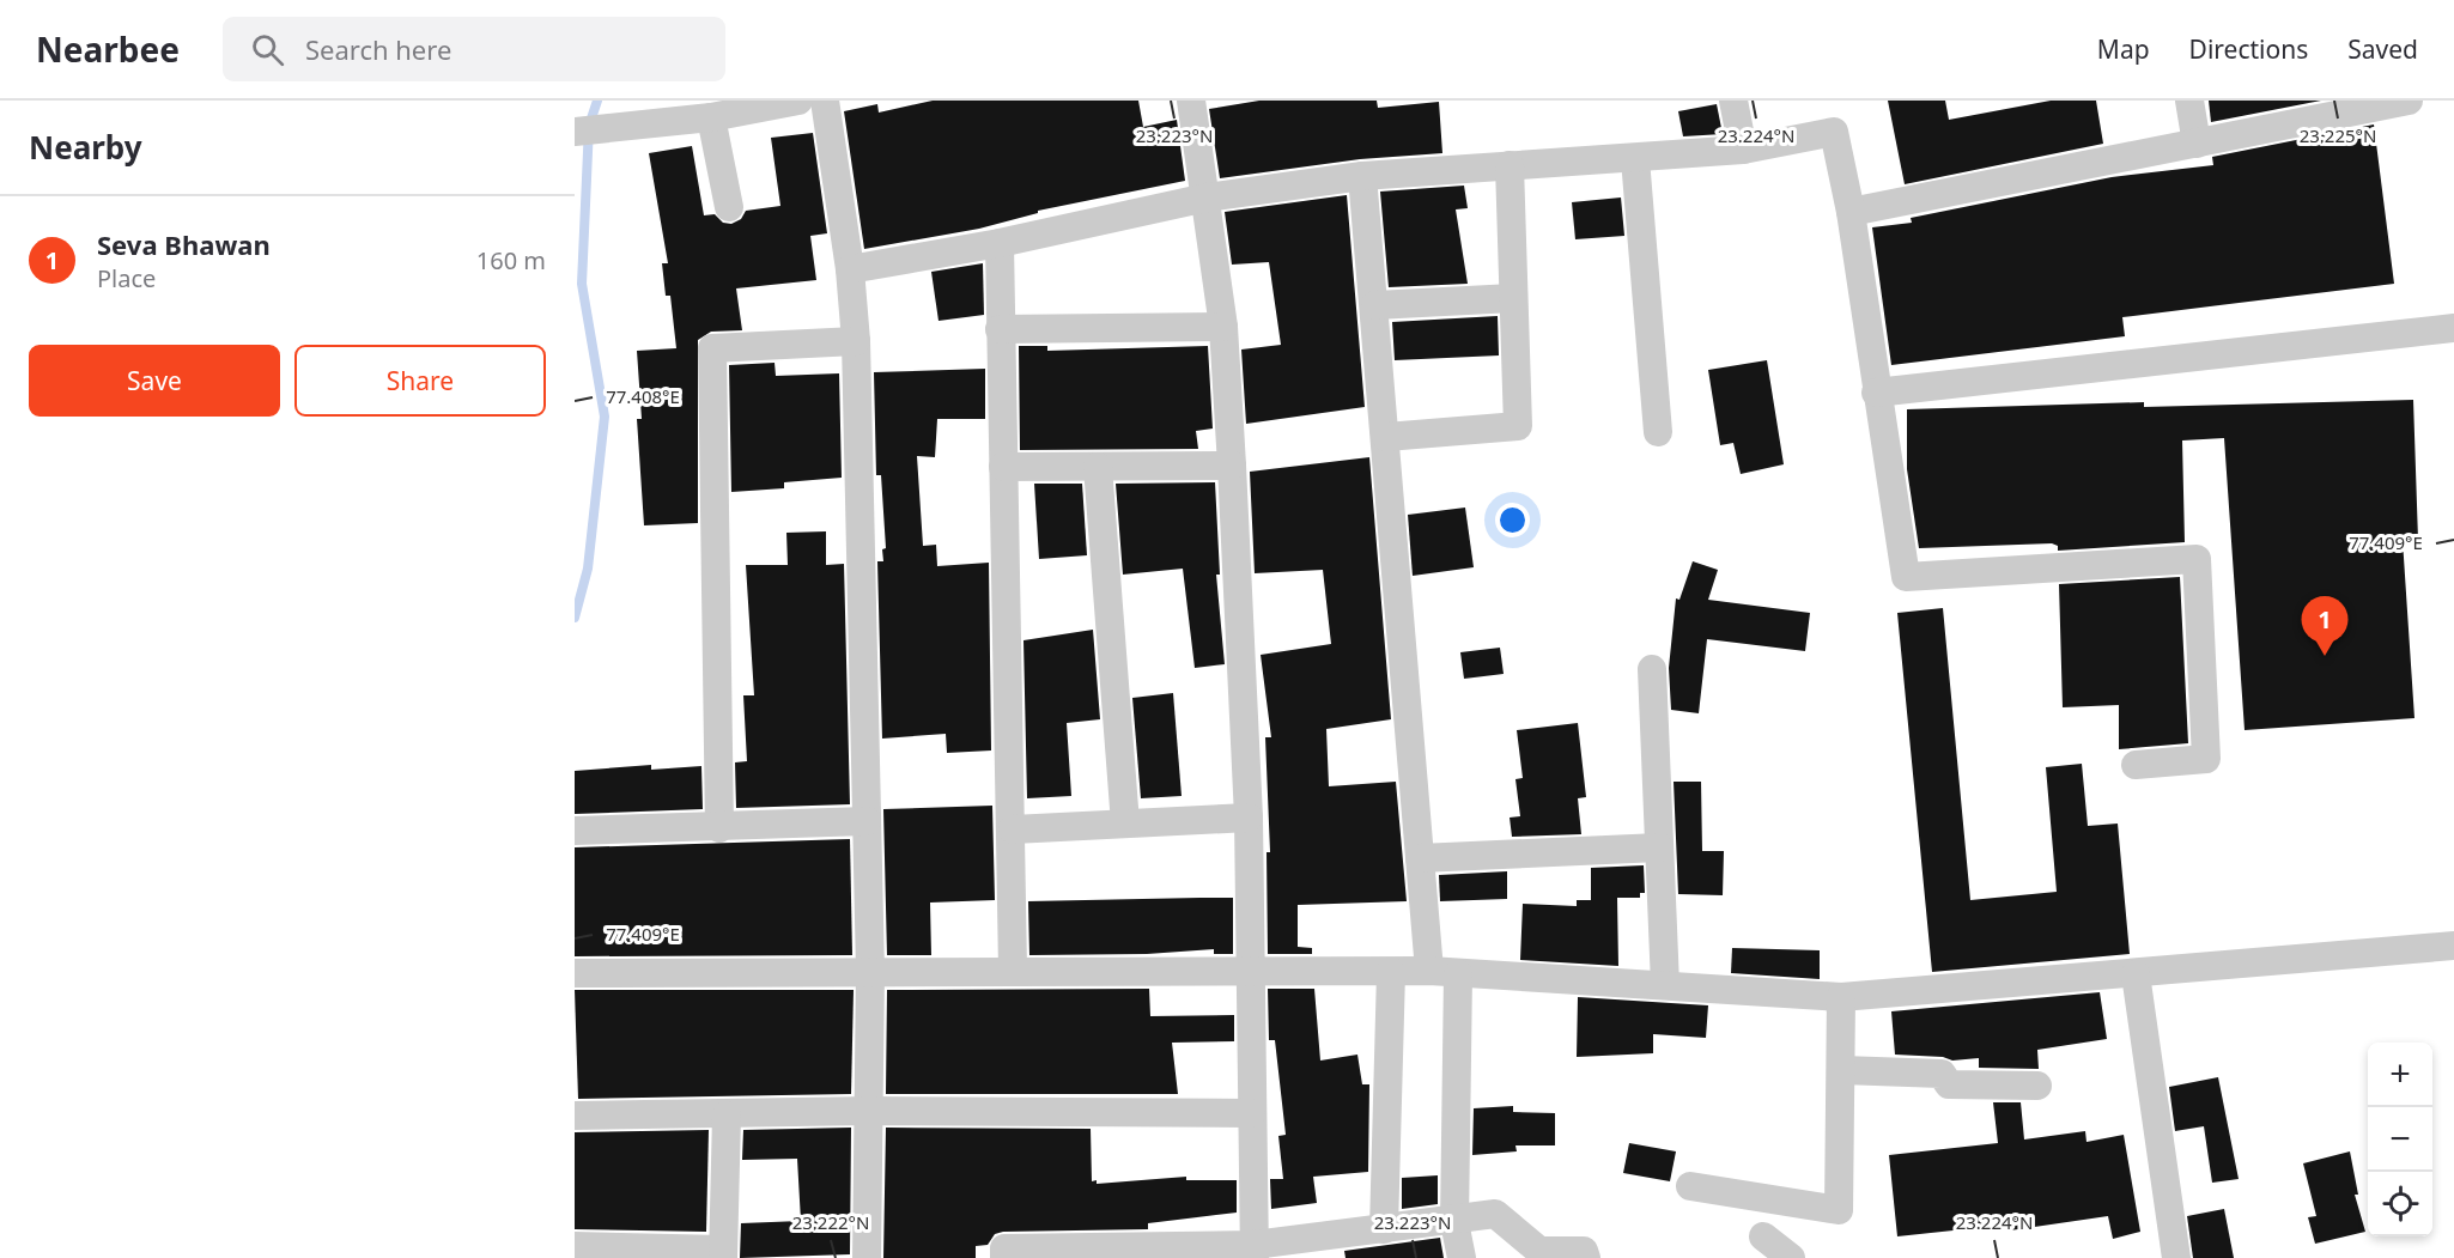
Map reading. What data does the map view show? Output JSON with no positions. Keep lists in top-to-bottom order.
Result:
{
  "page": {
    "header": "Nearbee",
    "search": "Search here",
    "nav": ["Map", "Directions", "Saved"],
    "heading": "Nearby",
    "list": [
      {
        "mark": "1",
        "name": "Seva Bhawan",
        "note": "Place",
        "value": "160 m"
      }
    ],
    "buttons": ["Save", "Share"],
    "pins": "1",
    "map_buttons": ["+", "−"]
  },
  "coordinates": [
    "23.223°N",
    "23.224°N",
    "23.225°N",
    "77.408°E",
    "77.409°E",
    "23.222°N"
  ]
}
